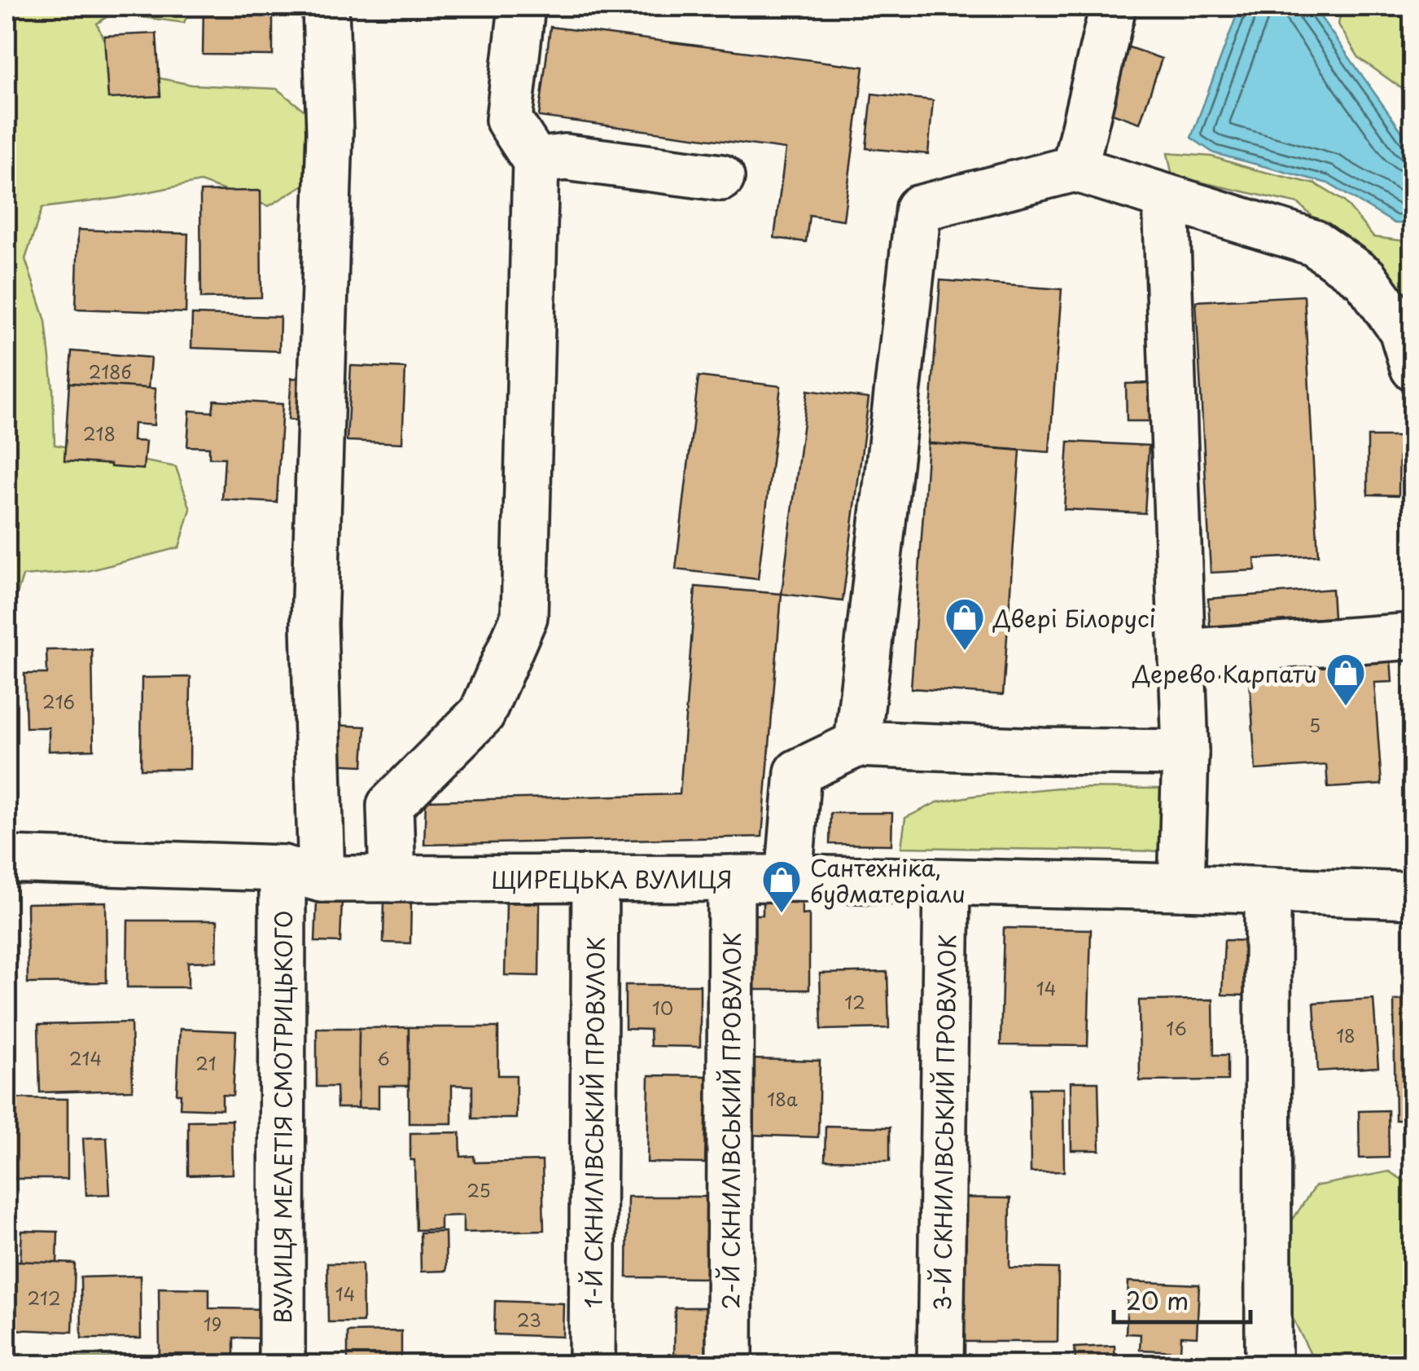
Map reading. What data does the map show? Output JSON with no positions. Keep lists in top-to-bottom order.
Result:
{
  "streets": {
    "street": [
      "ЩИРЕЦЬКА ВУЛИЦЯ",
      "ВУЛИЦЯ МЕЛЕТІЯ СМОТРИЦЬКОГО",
      "2-Й СКНИЛІВСЬКИЙ ПРОВУЛОК",
      "1-Й СКНИЛІВСЬКИЙ ПРОВУЛОК",
      "3-Й СКНИЛІВСЬКИЙ ПРОВУЛОК"
    ]
  },
  "crossings": [
    ["ЩИРЕЦЬКА ВУЛИЦЯ", "ВУЛИЦЯ МЕЛЕТІЯ СМОТРИЦЬКОГО"],
    ["ЩИРЕЦЬКА ВУЛИЦЯ", "2-Й СКНИЛІВСЬКИЙ ПРОВУЛОК"],
    ["ЩИРЕЦЬКА ВУЛИЦЯ", "1-Й СКНИЛІВСЬКИЙ ПРОВУЛОК"],
    ["ЩИРЕЦЬКА ВУЛИЦЯ", "3-Й СКНИЛІВСЬКИЙ ПРОВУЛОК"]
  ],
  "places": {
    "shop": ["Двері Білорусі", "Дерево Карпати", "Сантехніка, будматеріали"]
  },
  "house_numbers": [
    "218б",
    "218",
    "216",
    "5",
    "14",
    "12",
    "10",
    "16",
    "18",
    "214",
    "6",
    "21",
    "18а",
    "25",
    "14",
    "212",
    "23",
    "19"
  ],
  "scale_bar": "20 m"
}
